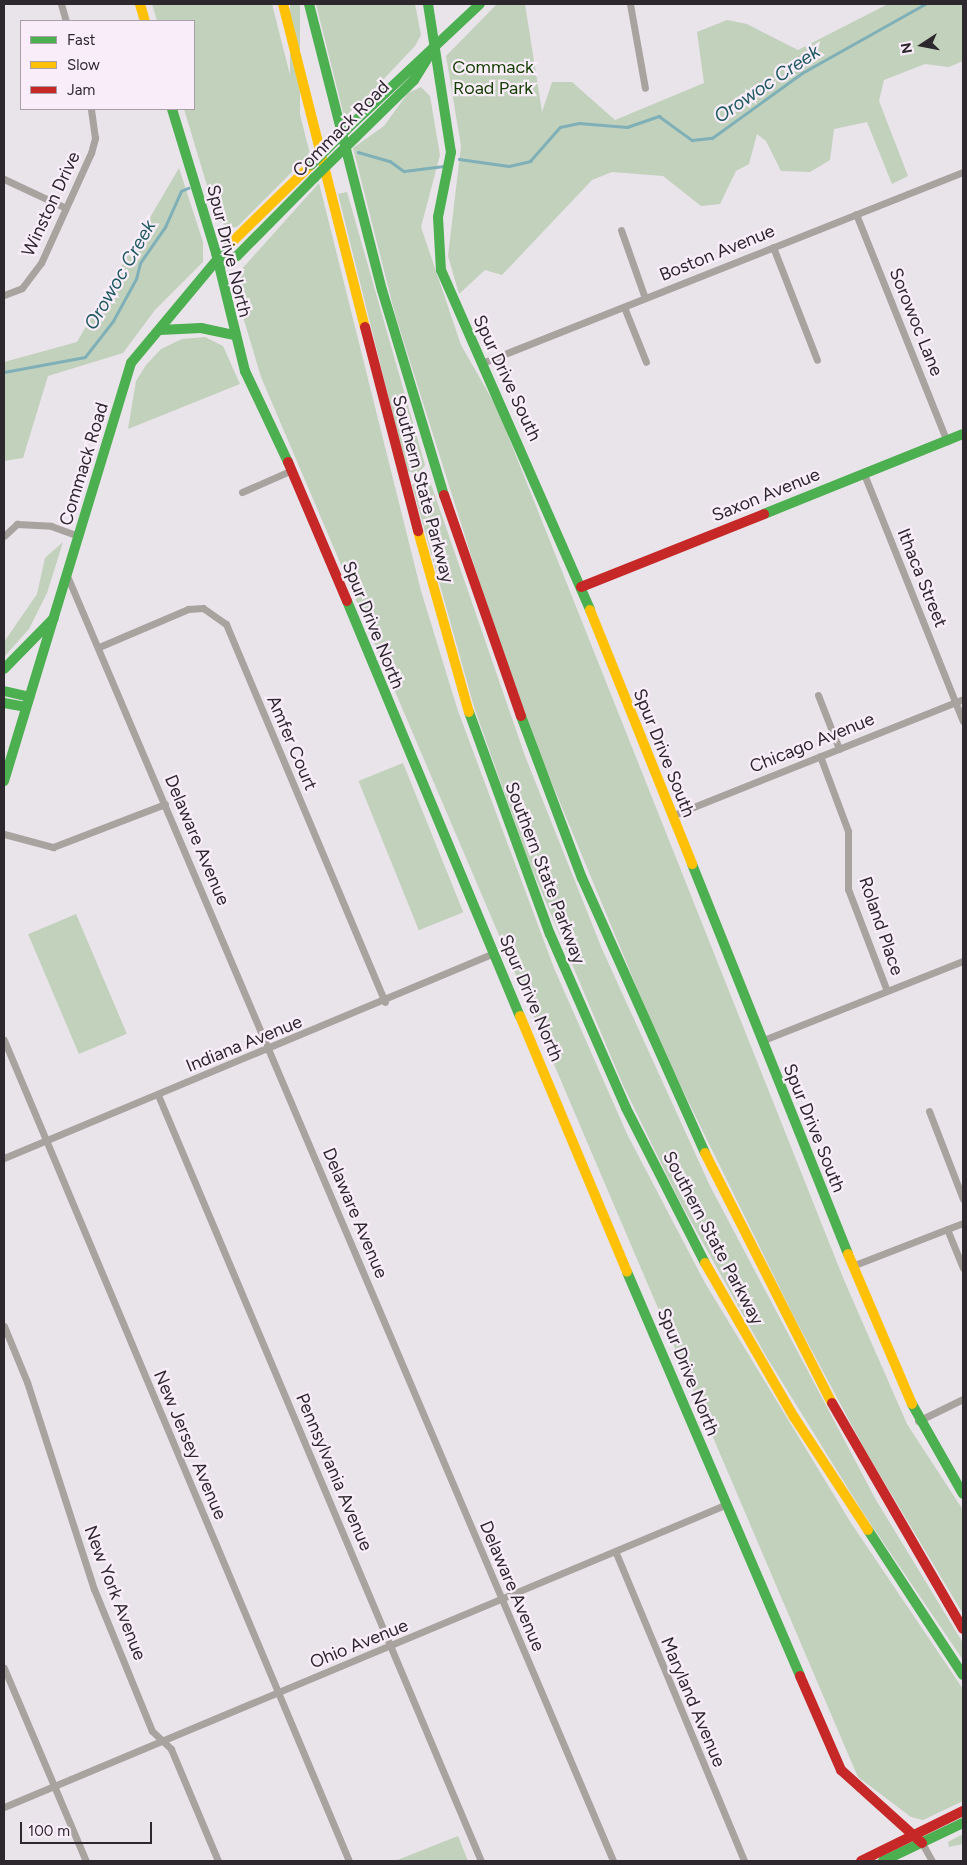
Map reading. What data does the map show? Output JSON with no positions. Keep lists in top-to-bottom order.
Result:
{
  "streets": {
    "main road": [
      "Commack Road",
      "Spur Drive North",
      "Spur Drive South",
      "Southern State Parkway",
      "Saxon Avenue"
    ],
    "street": [
      "Winston Drive",
      "Boston Avenue",
      "Sorowoc Lane",
      "Ithaca Street",
      "Amfer Court",
      "Chicago Avenue",
      "Delaware Avenue",
      "Roland Place",
      "Indiana Avenue",
      "New Jersey Avenue",
      "Pennsylvania Avenue",
      "New York Avenue",
      "Ohio Avenue",
      "Maryland Avenue"
    ]
  },
  "crossings": [
    ["Commack Road", "Spur Drive North"],
    ["Commack Road", "Spur Drive South"],
    ["Commack Road", "Delaware Avenue"],
    ["Spur Drive North", "Indiana Avenue"],
    ["Spur Drive North", "Ohio Avenue"],
    ["Boston Avenue", "Sorowoc Lane"],
    ["Boston Avenue", "Spur Drive South"],
    ["Sorowoc Lane", "Saxon Avenue"],
    ["Spur Drive South", "Saxon Avenue"],
    ["Spur Drive South", "Chicago Avenue"],
    ["Saxon Avenue", "Ithaca Street"],
    ["Ithaca Street", "Chicago Avenue"],
    ["Amfer Court", "Delaware Avenue"],
    ["Amfer Court", "Indiana Avenue"],
    ["Chicago Avenue", "Roland Place"],
    ["Delaware Avenue", "Indiana Avenue"],
    ["Delaware Avenue", "Ohio Avenue"],
    ["Indiana Avenue", "New Jersey Avenue"],
    ["Indiana Avenue", "Pennsylvania Avenue"],
    ["New Jersey Avenue", "Ohio Avenue"],
    ["Pennsylvania Avenue", "Ohio Avenue"],
    ["New York Avenue", "Ohio Avenue"],
    ["Ohio Avenue", "Maryland Avenue"]
  ],
  "water": ["Orowoc Creek"],
  "parks": ["Commack Road Park"],
  "legend": ["Fast", "Slow", "Jam"],
  "scale_bar": "100 m",
  "north": "left"
}
